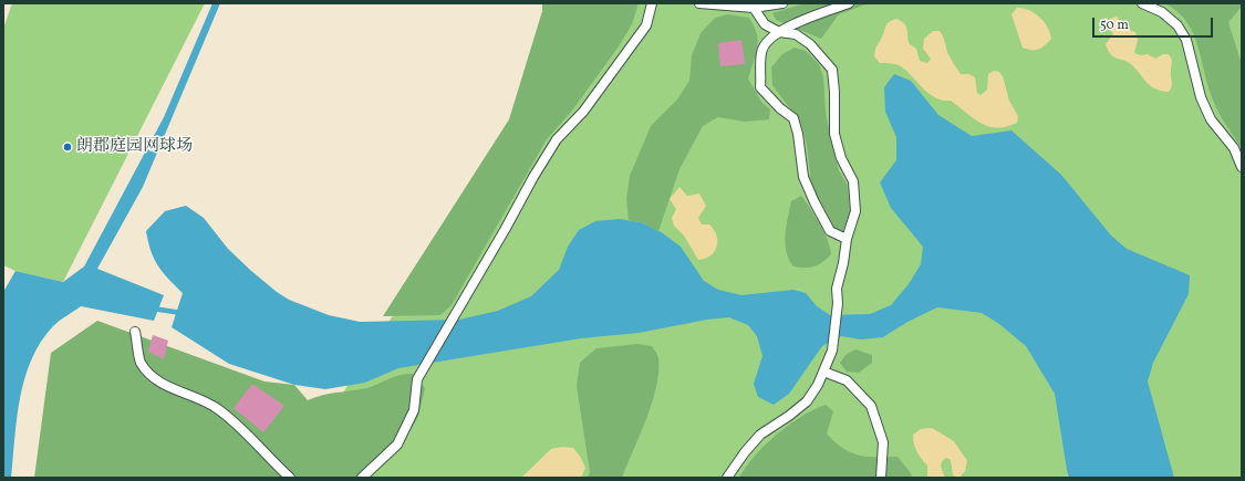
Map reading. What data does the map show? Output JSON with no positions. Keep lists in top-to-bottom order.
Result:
{
  "places": ["朗郡庭园网球场"],
  "scale_bar": "50 m"
}
